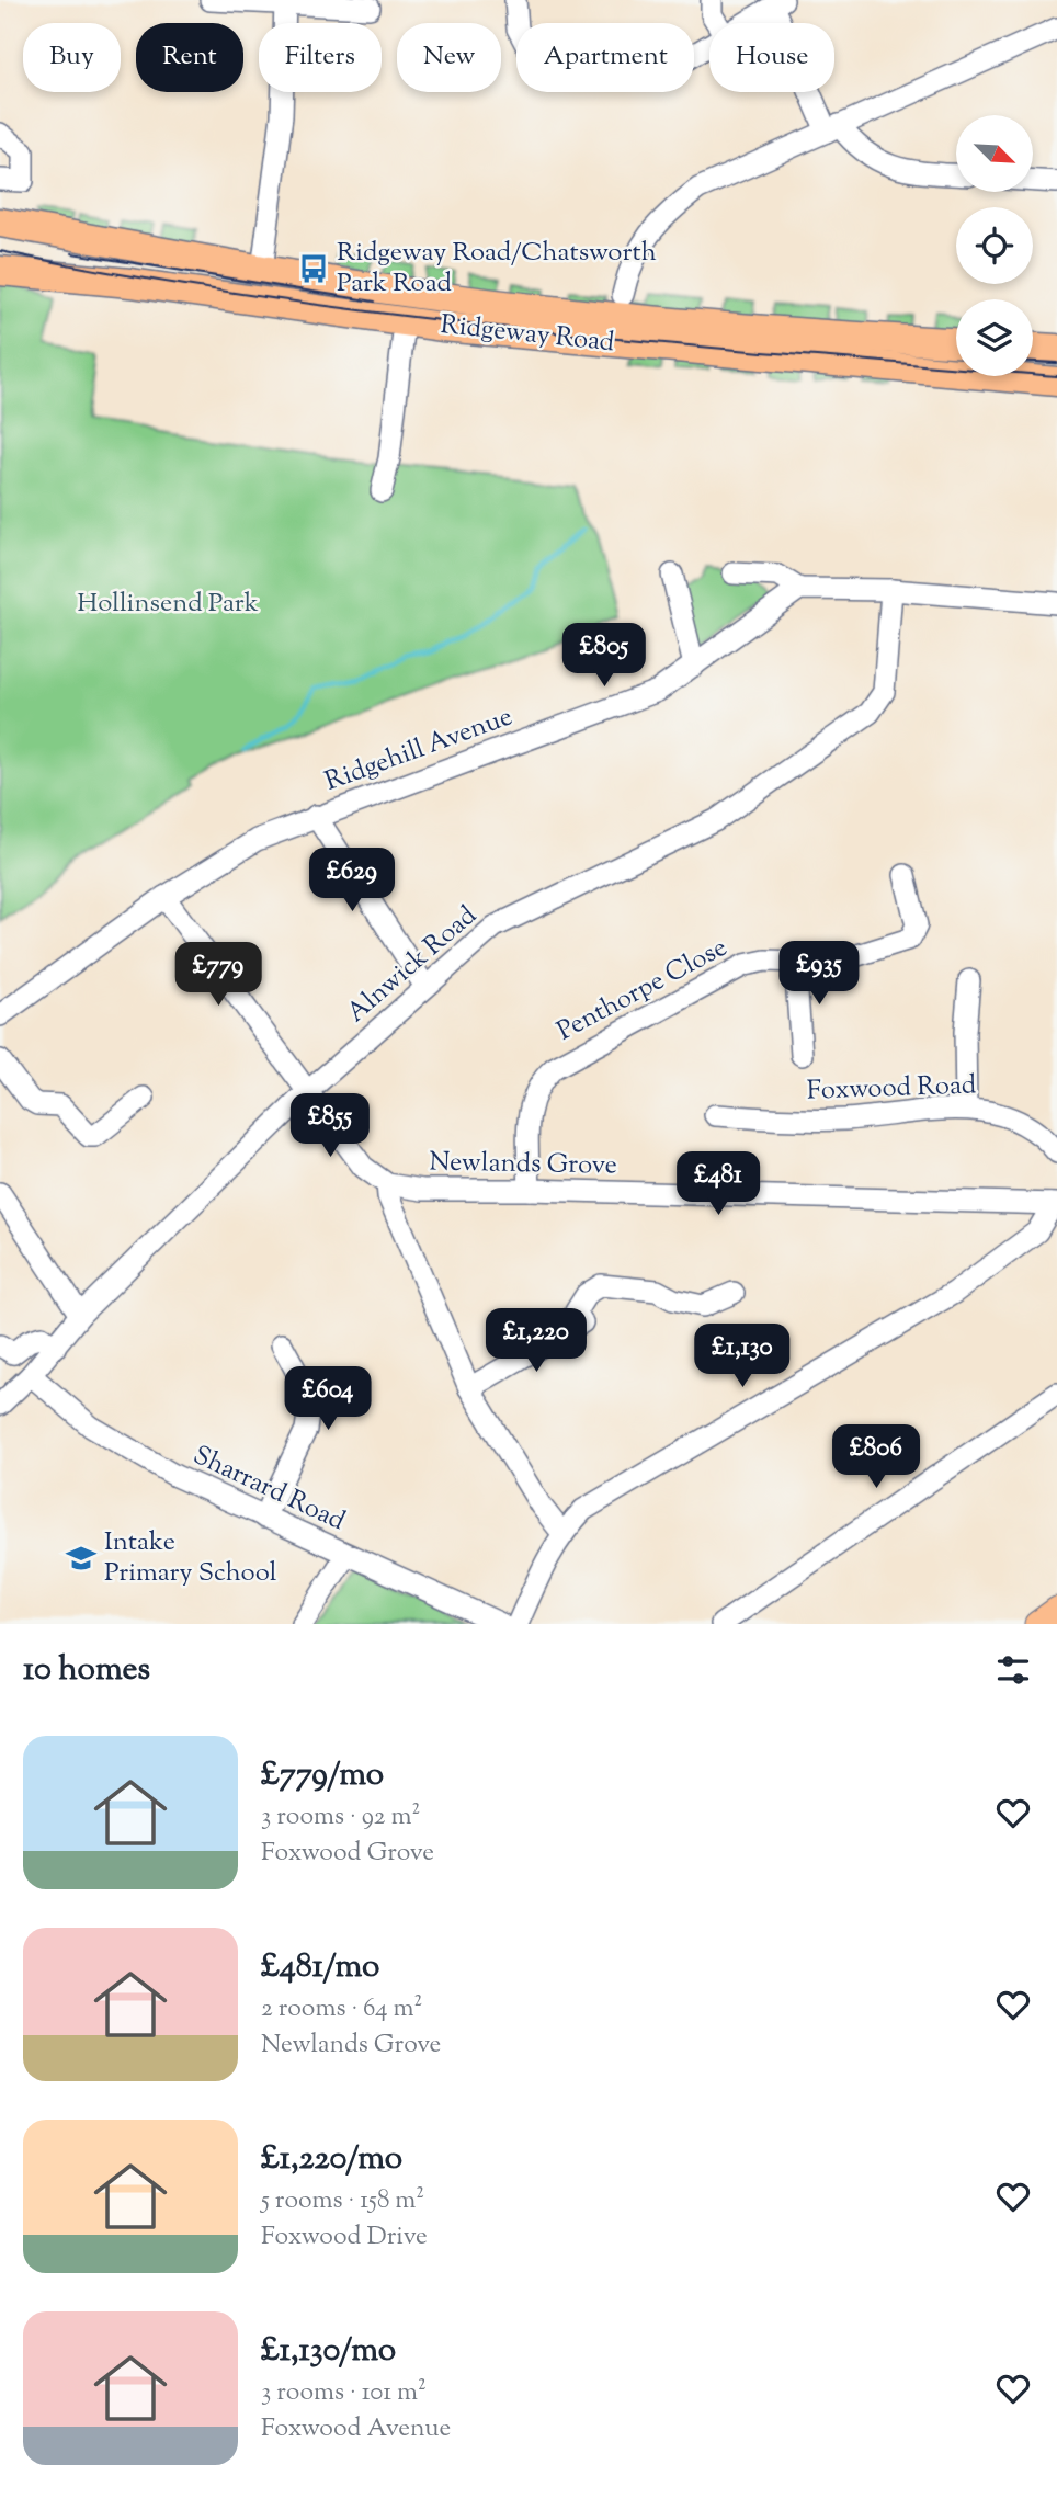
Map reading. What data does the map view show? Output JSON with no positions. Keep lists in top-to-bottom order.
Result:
{
  "streets": {
    "highway": ["Ridgeway Road"],
    "street": [
      "Ridgehill Avenue",
      "Alnwick Road",
      "Penthorpe Close",
      "Foxwood Road",
      "Newlands Grove",
      "Sharrard Road"
    ]
  },
  "crossings": [
    ["Ridgehill Avenue", "Newlands Grove"],
    ["Alnwick Road", "Newlands Grove"],
    ["Alnwick Road", "Sharrard Road"],
    ["Penthorpe Close", "Newlands Grove"]
  ],
  "parks": ["Hollinsend Park"],
  "places": {
    "bus stop": ["Ridgeway Road/Chatsworth Park Road"],
    "school or university": ["Intake Primary School"]
  },
  "north": "bottom right",
  "page": {
    "chip": [
      "Buy",
      "Rent",
      "Filters",
      "New",
      "Apartment",
      "House"
    ],
    "price": [
      "£805",
      "£629",
      "£935",
      "£779",
      "£855",
      "£481",
      "£1,220",
      "£1,130",
      "£604",
      "£806"
    ],
    "heading": "10 homes",
    "list": [
      {
        "name": "£779/mo",
        "note": "3 rooms · 92 m² · Foxwood Grove"
      },
      {
        "name": "£481/mo",
        "note": "2 rooms · 64 m² · Newlands Grove"
      },
      {
        "name": "£1,220/mo",
        "note": "5 rooms · 158 m² · Foxwood Drive"
      },
      {
        "name": "£1,130/mo",
        "note": "3 rooms · 101 m² · Foxwood Avenue"
      }
    ]
  }
}
